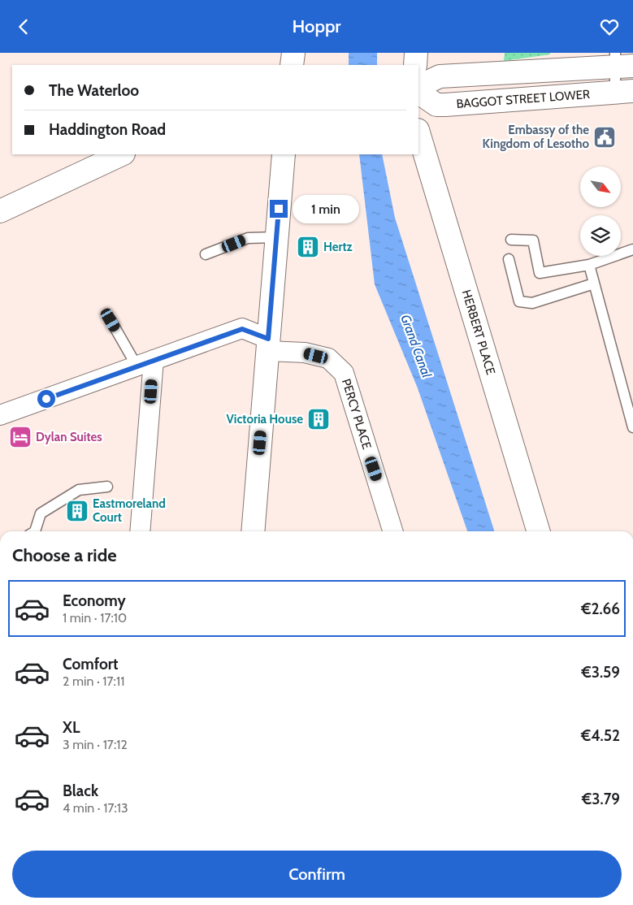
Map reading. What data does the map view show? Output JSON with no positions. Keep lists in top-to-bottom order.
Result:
{
  "streets": {
    "main road": ["BAGGOT STREET LOWER", "HERBERT PLACE"],
    "street": ["PERCY PLACE"]
  },
  "water": ["Grand Canal"],
  "places": {
    "public building": ["Embassy of the Kingdom of Lesotho"],
    "building": ["Hertz", "Victoria House", "Eastmoreland Court"],
    "hotel": ["Dylan Suites"]
  },
  "north": "bottom right",
  "page": {
    "header": "Hoppr",
    "banner": ["The Waterloo", "Haddington Road"],
    "bubble": "1 min",
    "heading": "Choose a ride",
    "list": [
      {
        "name": "Economy",
        "note": "1 min · 17:10",
        "value": "€2.66"
      },
      {
        "name": "Comfort",
        "note": "2 min · 17:11",
        "value": "€3.59"
      },
      {
        "name": "XL",
        "note": "3 min · 17:12",
        "value": "€4.52"
      },
      {
        "name": "Black",
        "note": "4 min · 17:13",
        "value": "€3.79"
      }
    ],
    "buttons": "Confirm"
  }
}
